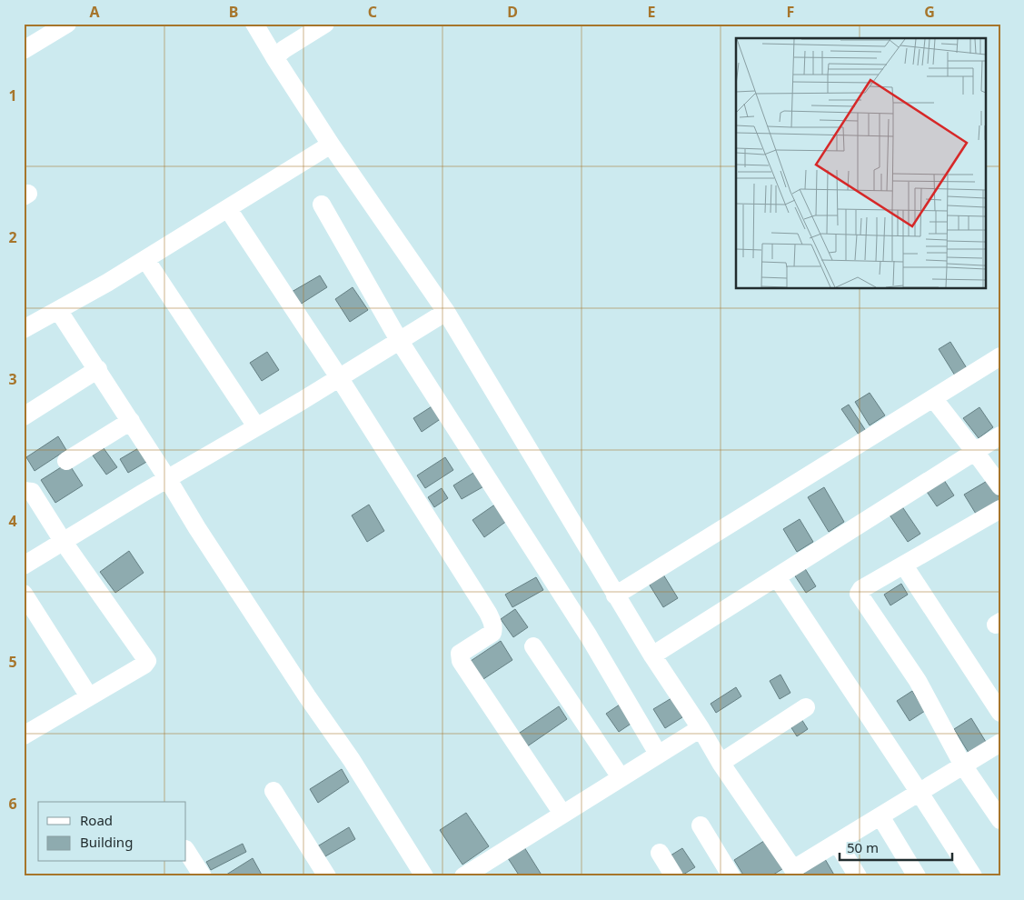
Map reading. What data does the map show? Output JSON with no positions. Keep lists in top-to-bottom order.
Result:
{
  "legend": ["Road", "Building"],
  "scale_bar": "50 m",
  "grid": {
    "columns": [
      "A",
      "B",
      "C",
      "D",
      "E",
      "F",
      "G"
    ],
    "rows": [
      "1",
      "2",
      "3",
      "4",
      "5",
      "6"
    ]
  }
}
